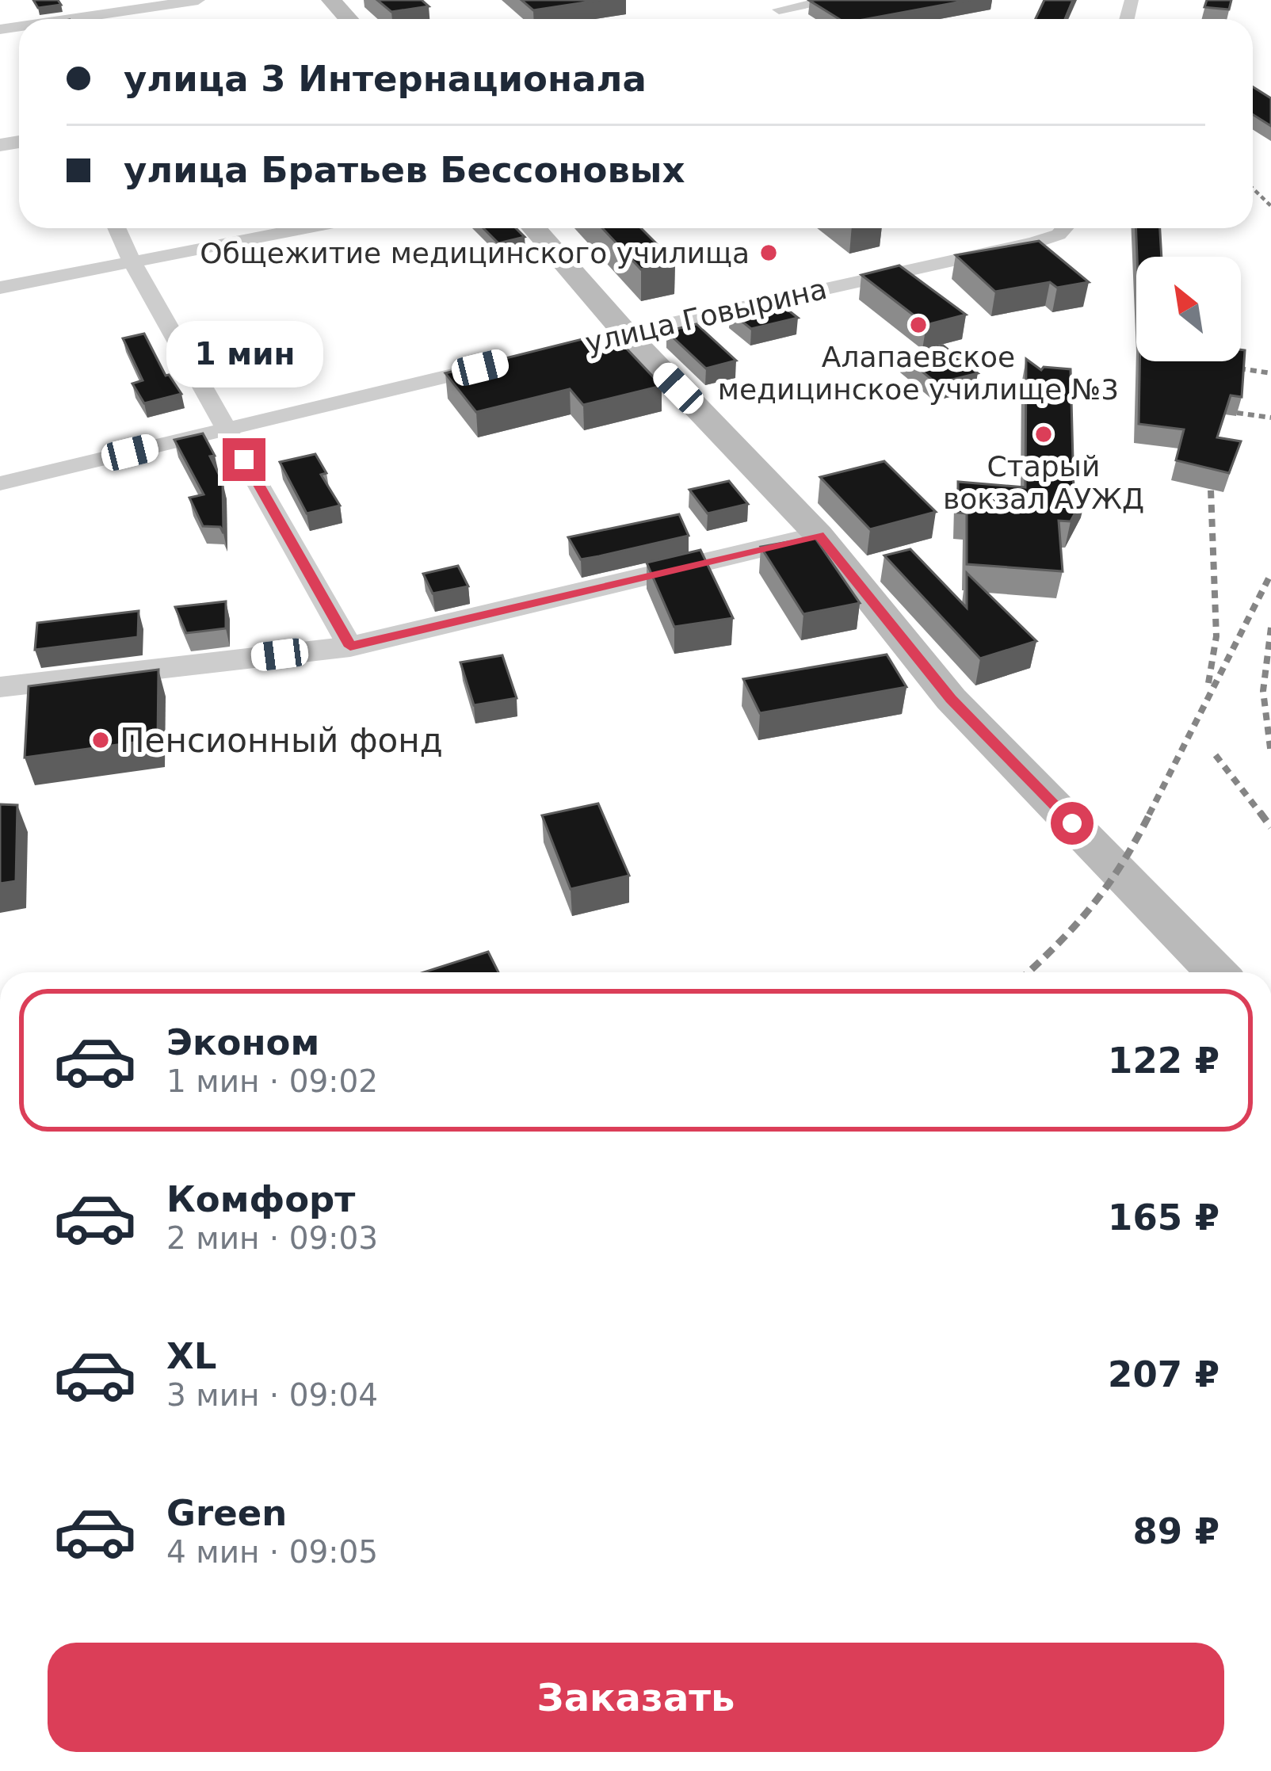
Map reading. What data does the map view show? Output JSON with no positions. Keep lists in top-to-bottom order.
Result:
{
  "streets": {
    "street": ["улица Говырина"]
  },
  "places": [
    "Общежитие медицинского училища",
    "Алапаевское медицинское училище №3",
    "Старый вокзал АУЖД",
    "Пенсионный фонд"
  ],
  "north": "top left",
  "page": {
    "banner": ["улица 3 Интернационала", "улица Братьев Бессоновых"],
    "bubble": "1 мин",
    "list": [
      {
        "name": "Эконом",
        "note": "1 мин · 09:02",
        "value": "122 ₽"
      },
      {
        "name": "Комфорт",
        "note": "2 мин · 09:03",
        "value": "165 ₽"
      },
      {
        "name": "XL",
        "note": "3 мин · 09:04",
        "value": "207 ₽"
      },
      {
        "name": "Green",
        "note": "4 мин · 09:05",
        "value": "89 ₽"
      }
    ],
    "buttons": "Заказать"
  }
}
